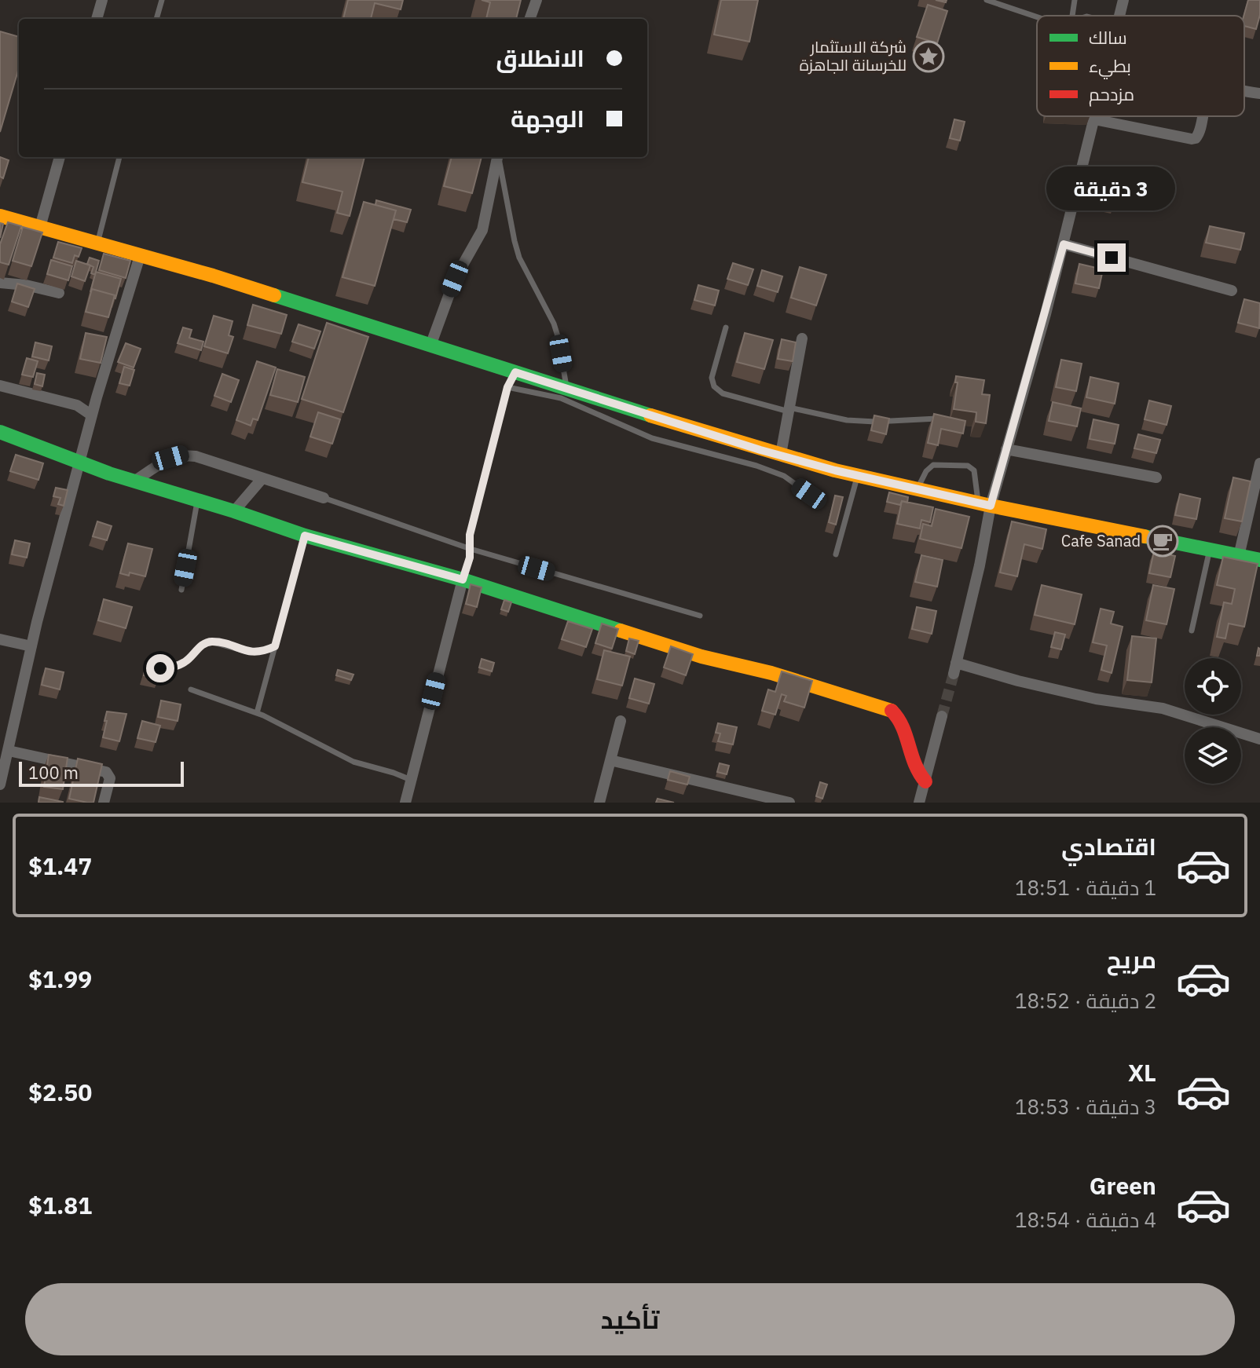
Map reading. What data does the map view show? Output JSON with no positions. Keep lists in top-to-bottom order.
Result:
{
  "places": {
    "place": ["شركة الاستثمار للخرسانة الجاهزة"],
    "cafe": ["Cafe Sanad"]
  },
  "legend": ["سالك", "بطيء", "مزدحم"],
  "scale_bar": "100 m",
  "page": {
    "banner": ["الانطلاق", "الوجهة"],
    "bubble": "3 دقيقة",
    "scale": "100 m",
    "list": [
      {
        "name": "اقتصادي",
        "note": "1 دقيقة · 18:51",
        "value": "$1.47"
      },
      {
        "name": "مريح",
        "note": "2 دقيقة · 18:52",
        "value": "$1.99"
      },
      {
        "name": "XL",
        "note": "3 دقيقة · 18:53",
        "value": "$2.50"
      },
      {
        "name": "Green",
        "note": "4 دقيقة · 18:54",
        "value": "$1.81"
      }
    ],
    "buttons": "تأكيد"
  }
}
